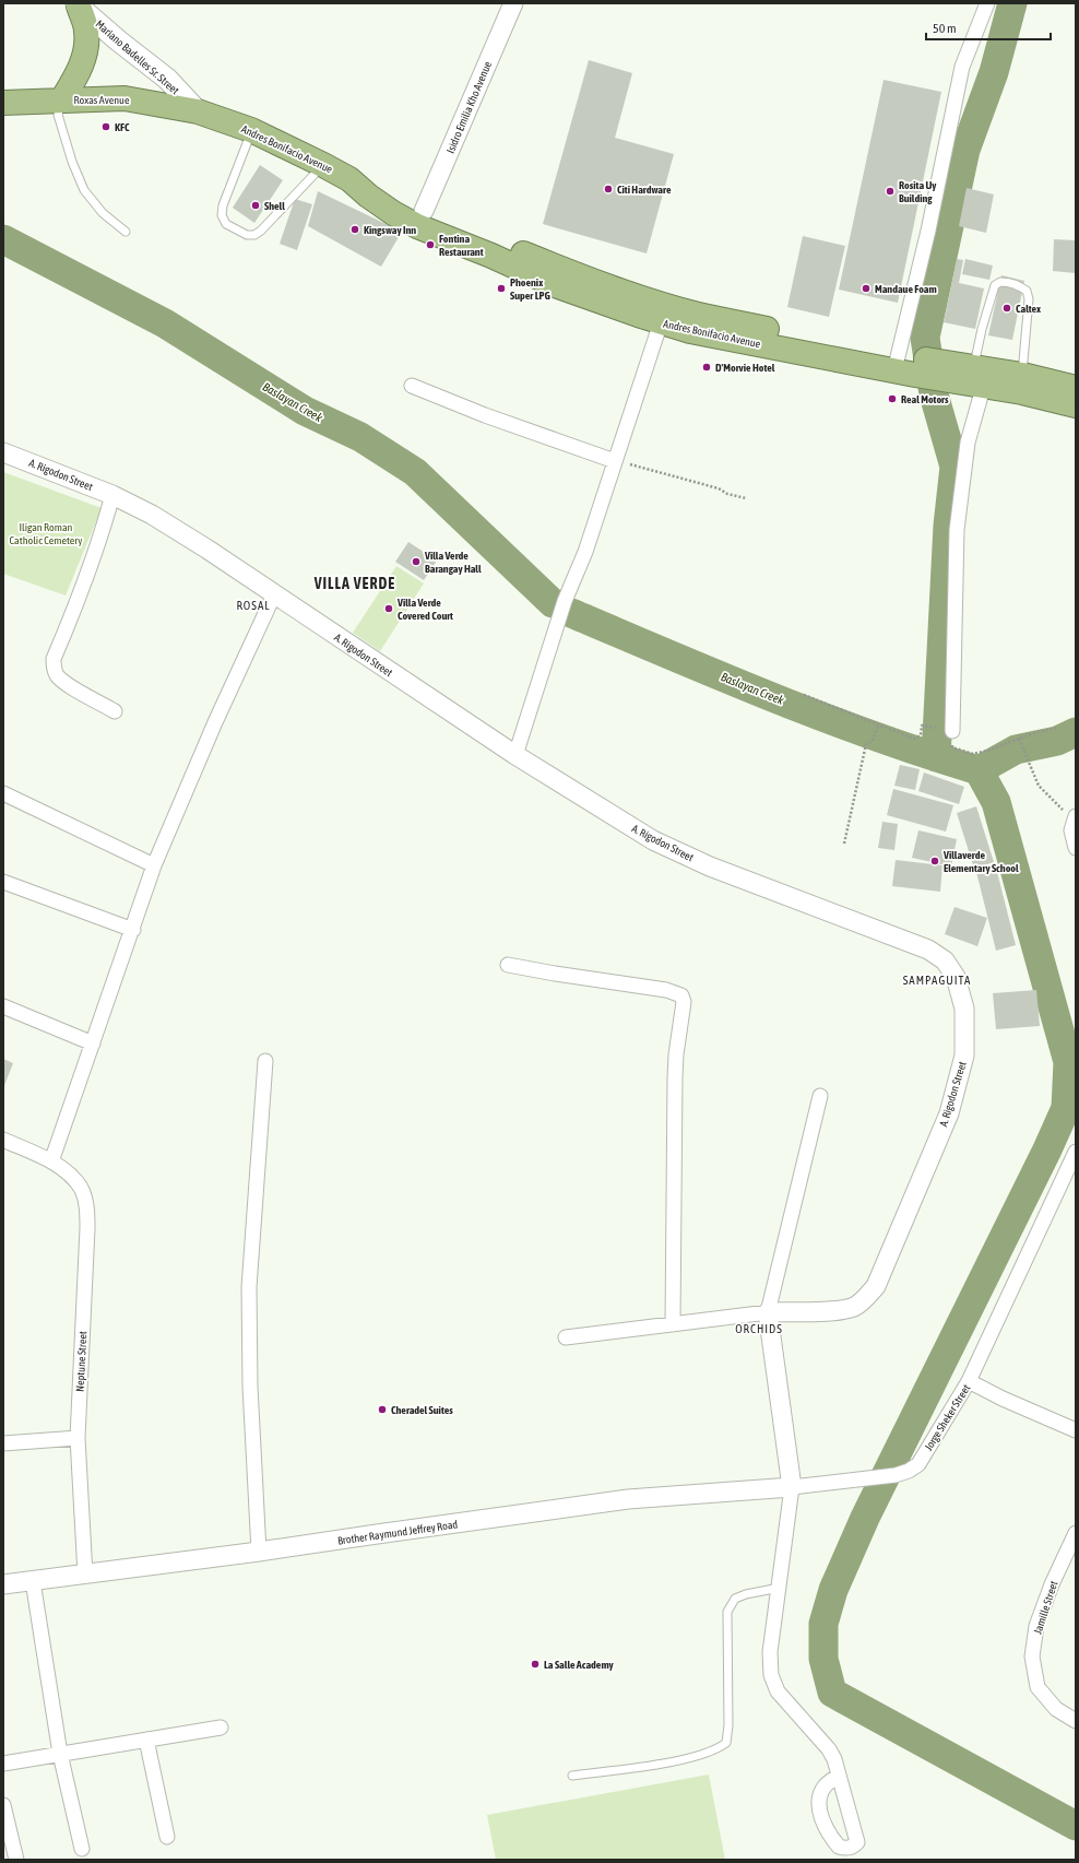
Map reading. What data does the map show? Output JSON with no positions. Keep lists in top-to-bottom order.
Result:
{
  "streets": {
    "highway": ["Roxas Avenue", "Andres Bonifacio Avenue"],
    "main road": ["Mariano Badelles Sr. Street"],
    "street": [
      "Isidro Emilia Kho Avenue",
      "A. Rigodon Street",
      "Neptune Street",
      "Jorge Sheker Street",
      "Brother Raymund Jeffrey Road",
      "Jamille Street"
    ]
  },
  "crossings": [
    ["Mariano Badelles Sr. Street", "Roxas Avenue"],
    ["Mariano Badelles Sr. Street", "Andres Bonifacio Avenue"],
    ["Roxas Avenue", "Andres Bonifacio Avenue"],
    ["Isidro Emilia Kho Avenue", "Andres Bonifacio Avenue"],
    ["Neptune Street", "Brother Raymund Jeffrey Road"],
    ["Jorge Sheker Street", "Brother Raymund Jeffrey Road"]
  ],
  "districts": [
    "VILLA VERDE",
    "ROSAL",
    "SAMPAGUITA",
    "ORCHIDS"
  ],
  "water": ["Baslayan Creek"],
  "parks": ["Iligan Roman Catholic Cemetery"],
  "places": [
    "KFC",
    "Citi Hardware",
    "Rosita Uy Building",
    "Shell",
    "Kingsway Inn",
    "Fontina Restaurant",
    "Phoenix Super LPG",
    "Mandaue Foam",
    "Caltex",
    "D'Morvie Hotel",
    "Real Motors",
    "Villa Verde Barangay Hall",
    "Villa Verde Covered Court",
    "Villaverde Elementary School",
    "Cheradel Suites",
    "La Salle Academy"
  ],
  "scale_bar": "50 m"
}
